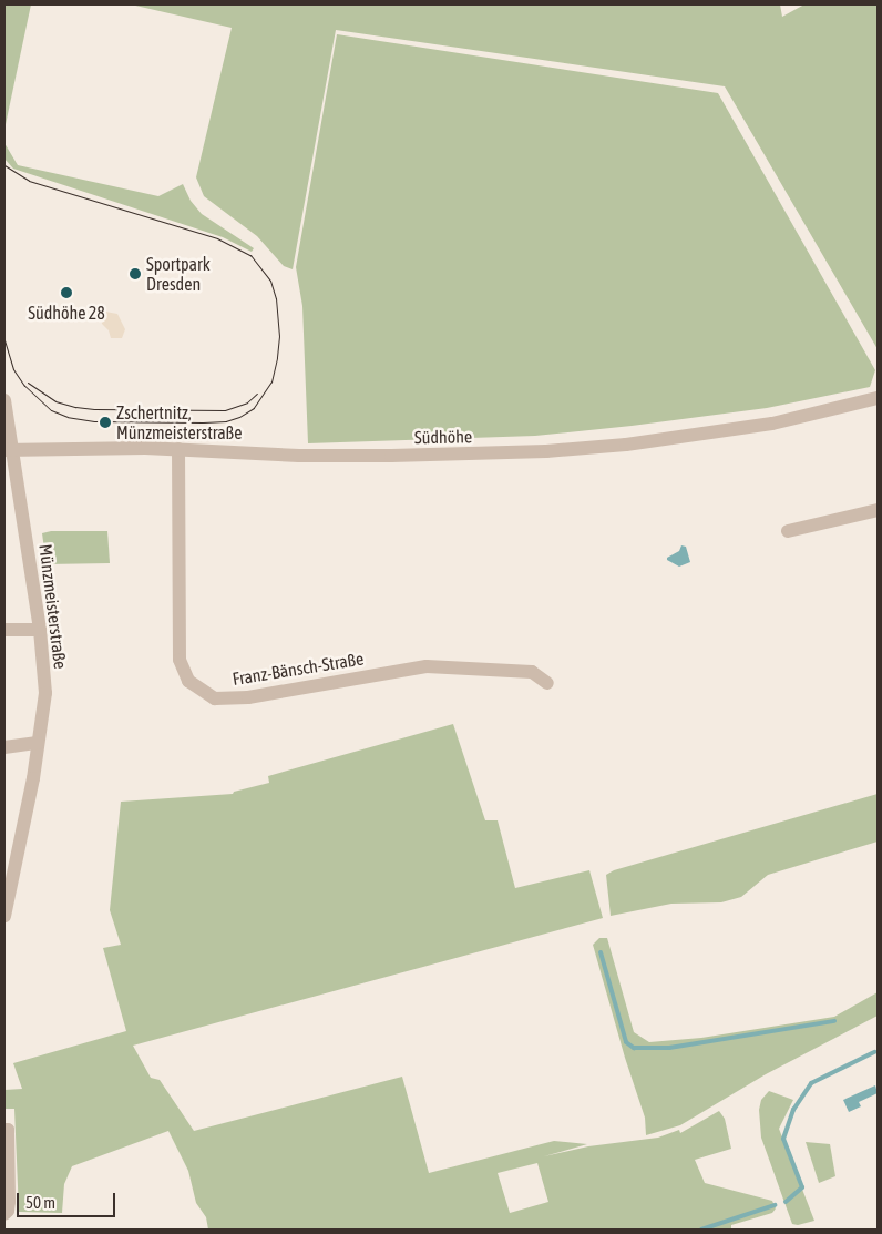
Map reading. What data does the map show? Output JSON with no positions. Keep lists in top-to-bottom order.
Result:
{
  "streets": {
    "street": ["Südhöhe", "Münzmeisterstraße", "Franz-Bänsch-Straße"]
  },
  "crossings": [
    ["Südhöhe", "Münzmeisterstraße"],
    ["Südhöhe", "Franz-Bänsch-Straße"]
  ],
  "places": ["Sportpark Dresden", "Südhöhe 28", "Zschertnitz, Münzmeisterstraße"],
  "scale_bar": "50 m"
}
